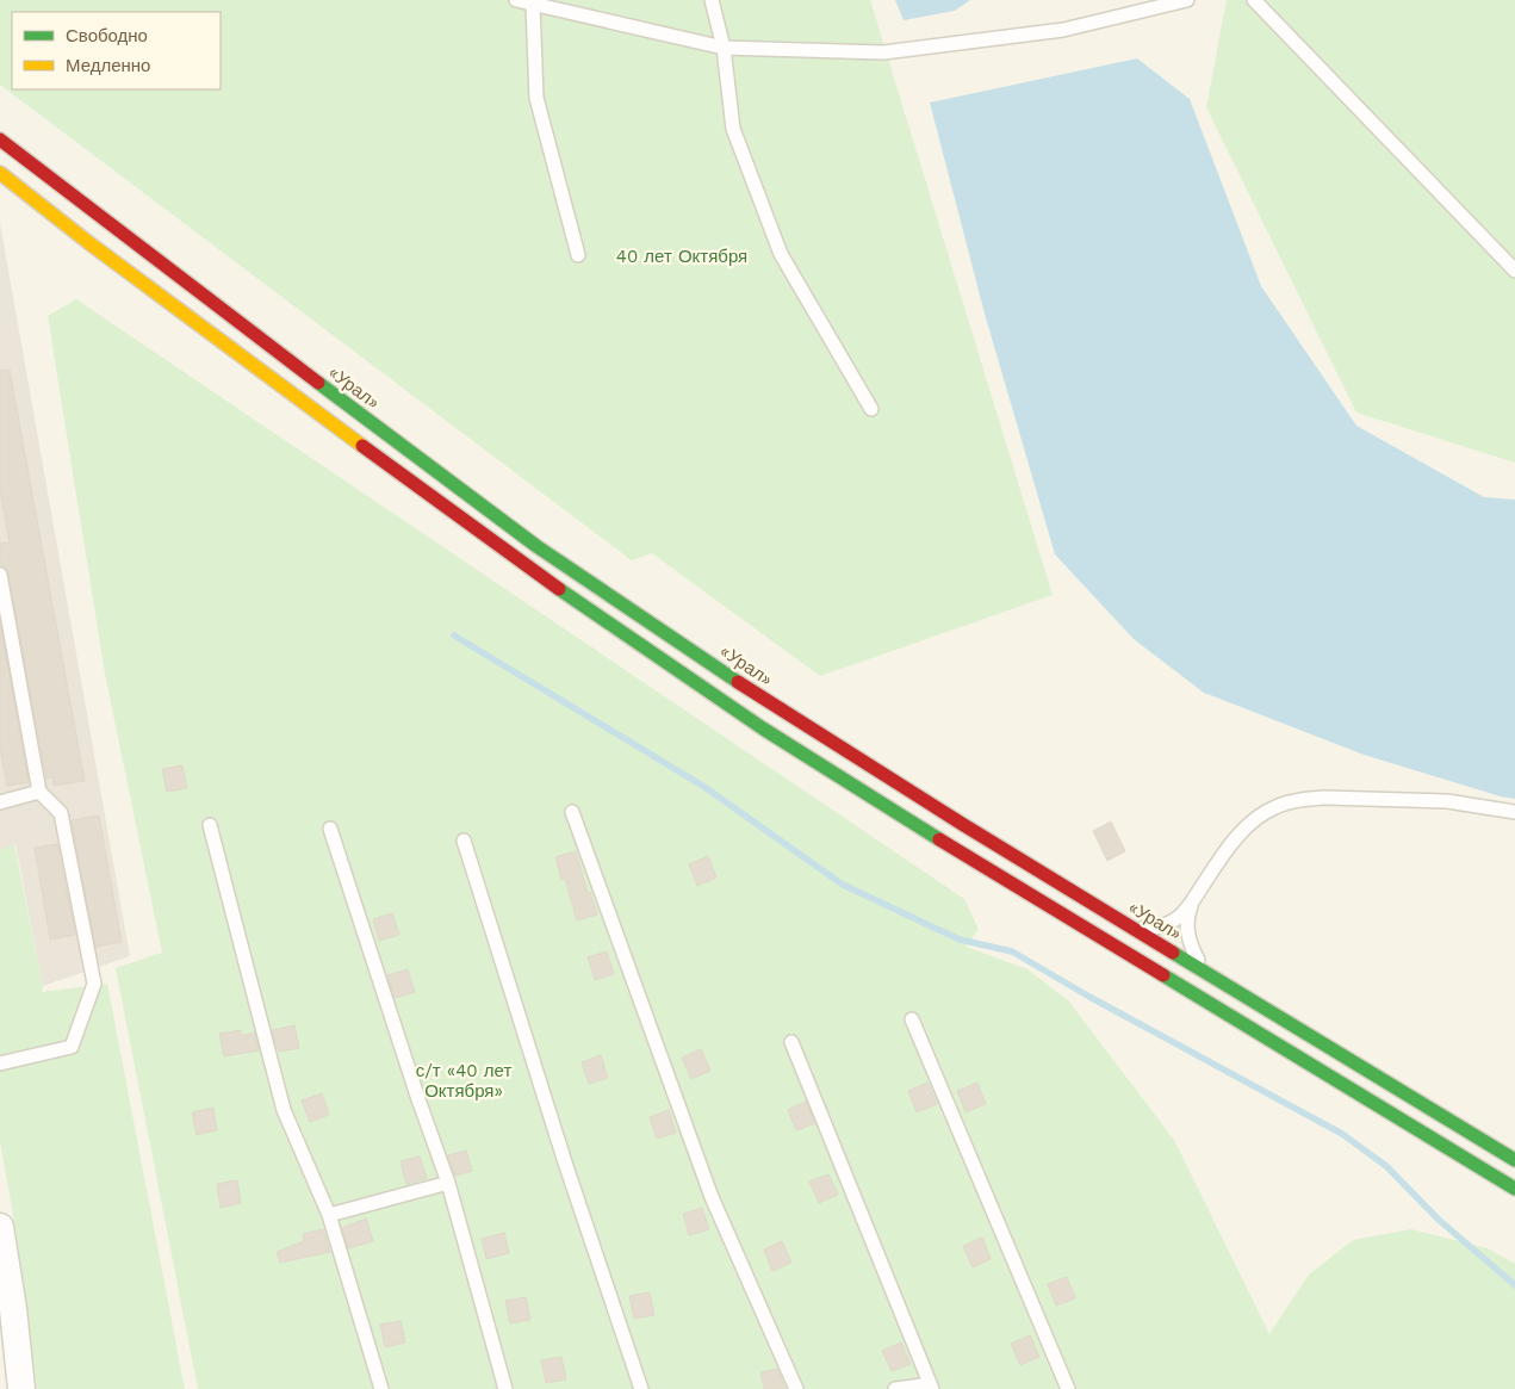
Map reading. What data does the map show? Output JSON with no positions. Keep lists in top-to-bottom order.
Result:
{
  "streets": {
    "highway": ["«Урал»"]
  },
  "parks": ["40 лет Октября", "с/т «40 лет Октября»"],
  "legend": ["Свободно", "Медленно"]
}
